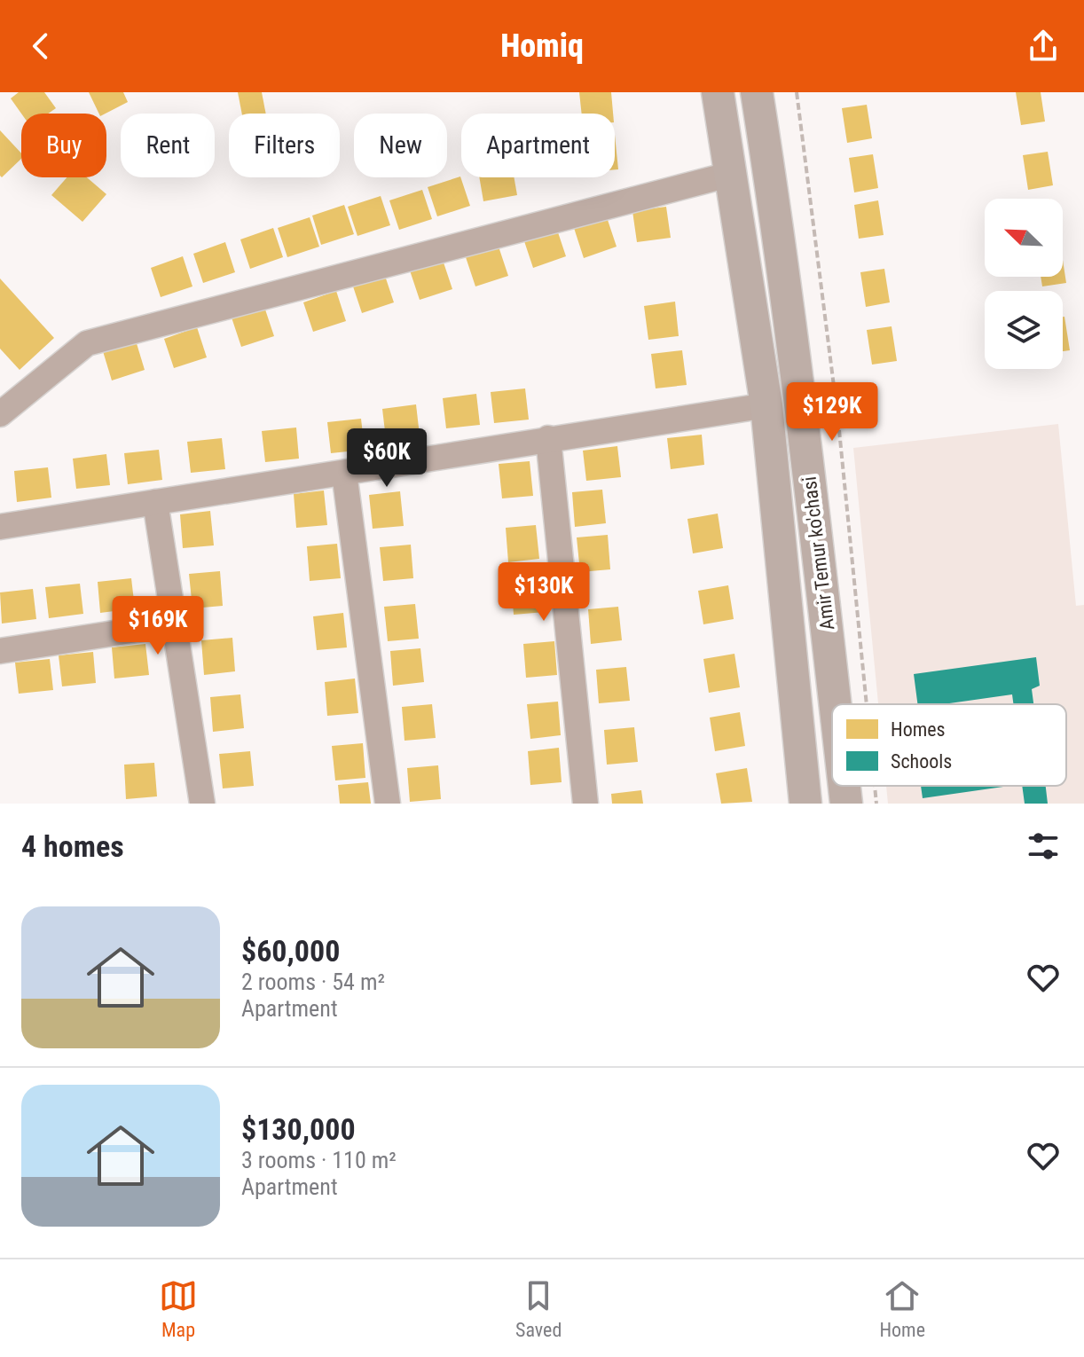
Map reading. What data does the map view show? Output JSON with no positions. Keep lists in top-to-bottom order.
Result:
{
  "streets": {
    "main road": ["Amir Temur ko'chasi"]
  },
  "legend": ["Homes", "Schools"],
  "north": "top left",
  "page": {
    "header": "Homiq",
    "chip": [
      "Buy",
      "Rent",
      "Filters",
      "New",
      "Apartment"
    ],
    "price": [
      "$129K",
      "$60K",
      "$130K",
      "$169K"
    ],
    "heading": "4 homes",
    "list": [
      {
        "name": "$60,000",
        "note": "2 rooms · 54 m² · Apartment"
      },
      {
        "name": "$130,000",
        "note": "3 rooms · 110 m² · Apartment"
      }
    ],
    "tabs": ["Map", "Saved", "Home"]
  }
}
